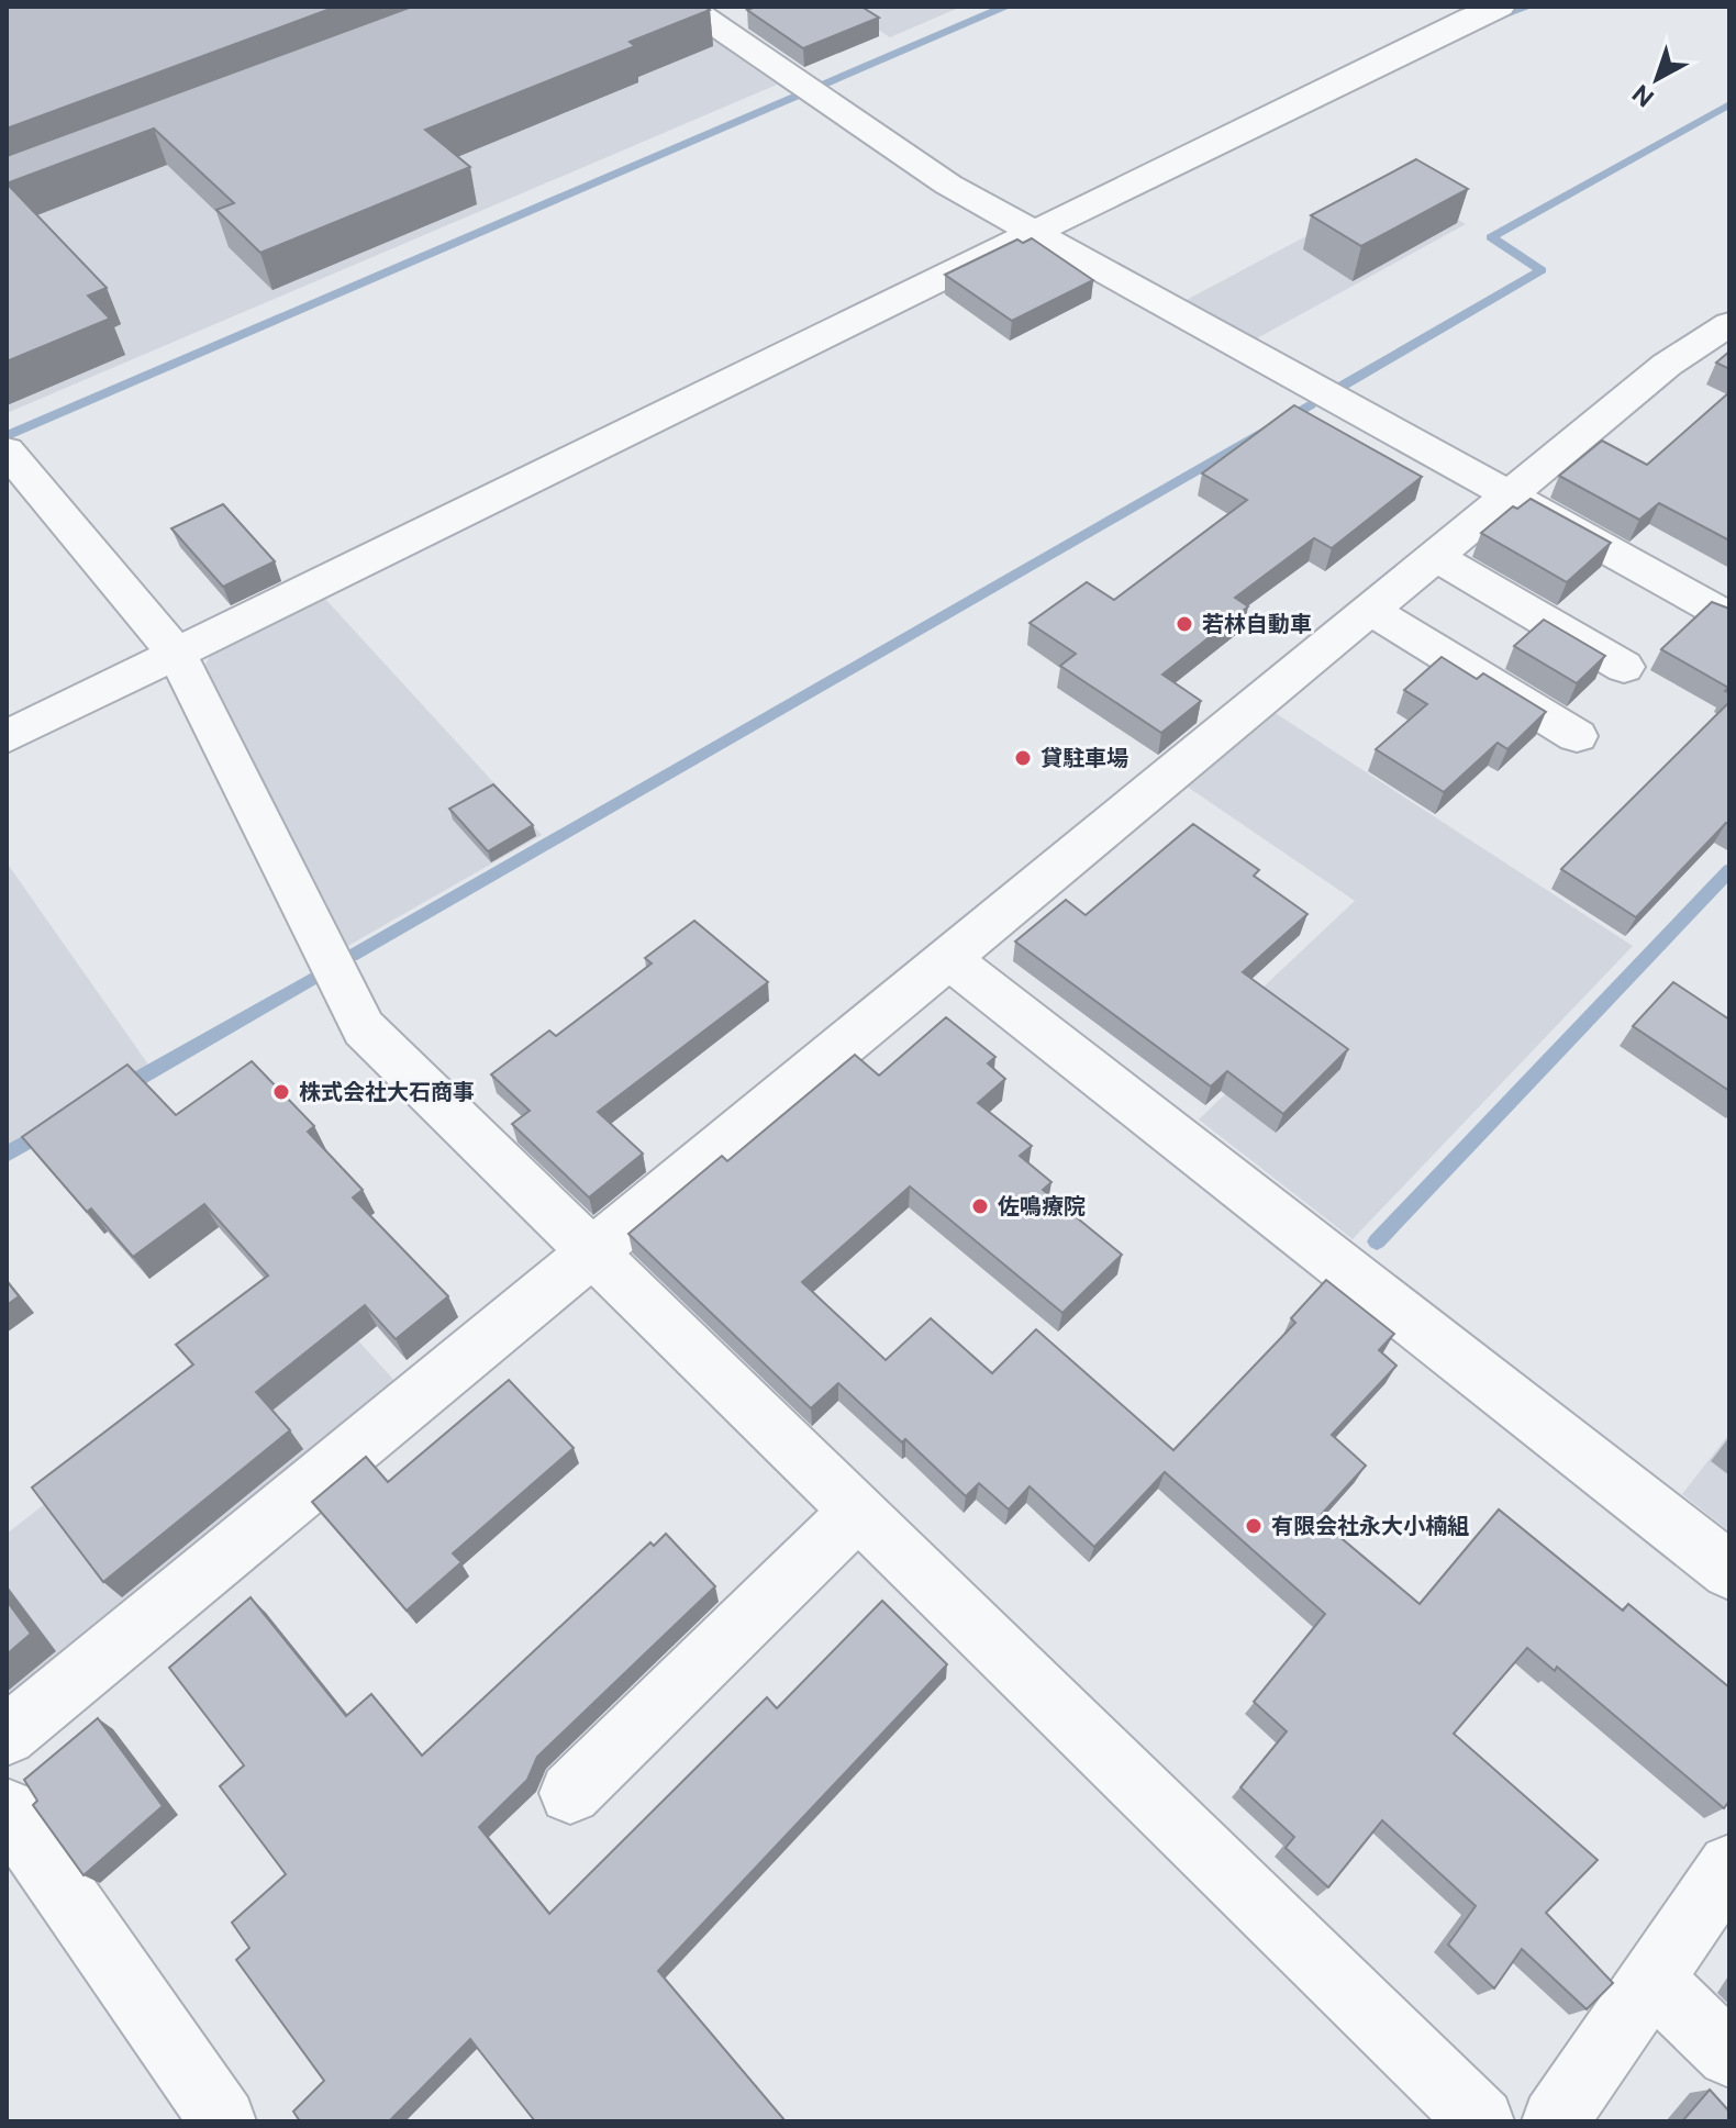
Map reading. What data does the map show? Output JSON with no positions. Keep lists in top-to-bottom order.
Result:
{
  "places": [
    "若林自動車",
    "貸駐車場",
    "株式会社大石商事",
    "佐鳴療院",
    "有限会社永大小楠組"
  ],
  "north": "bottom left"
}
